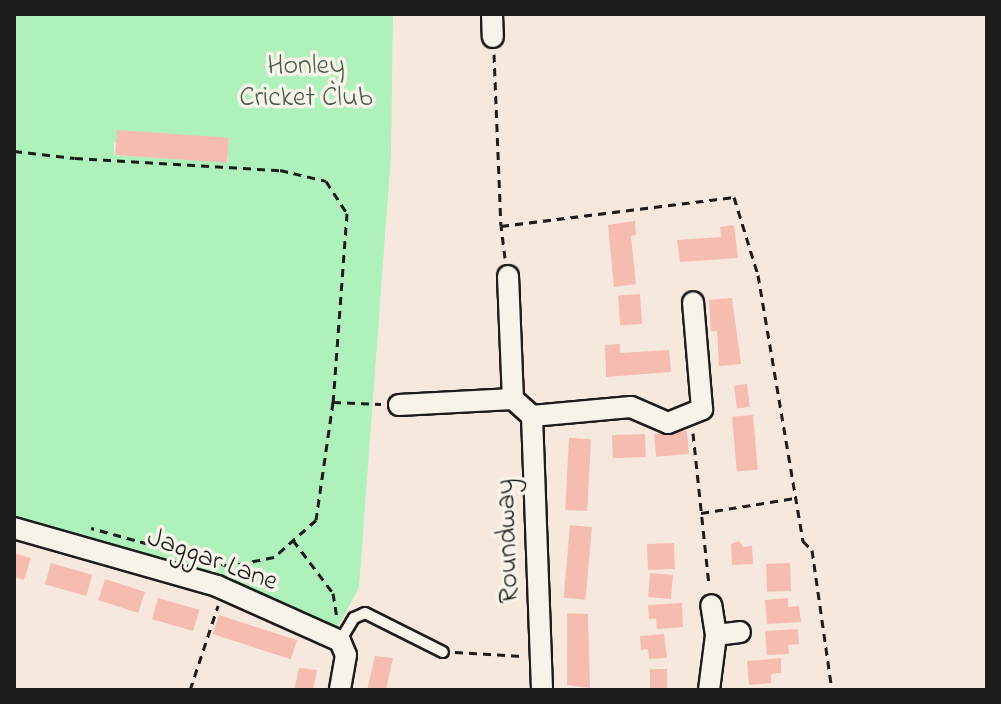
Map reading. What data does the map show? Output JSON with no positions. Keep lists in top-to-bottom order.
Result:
{
  "streets": {
    "street": ["Roundway", "Jaggar Lane"]
  },
  "parks": ["Honley Cricket Club"]
}
